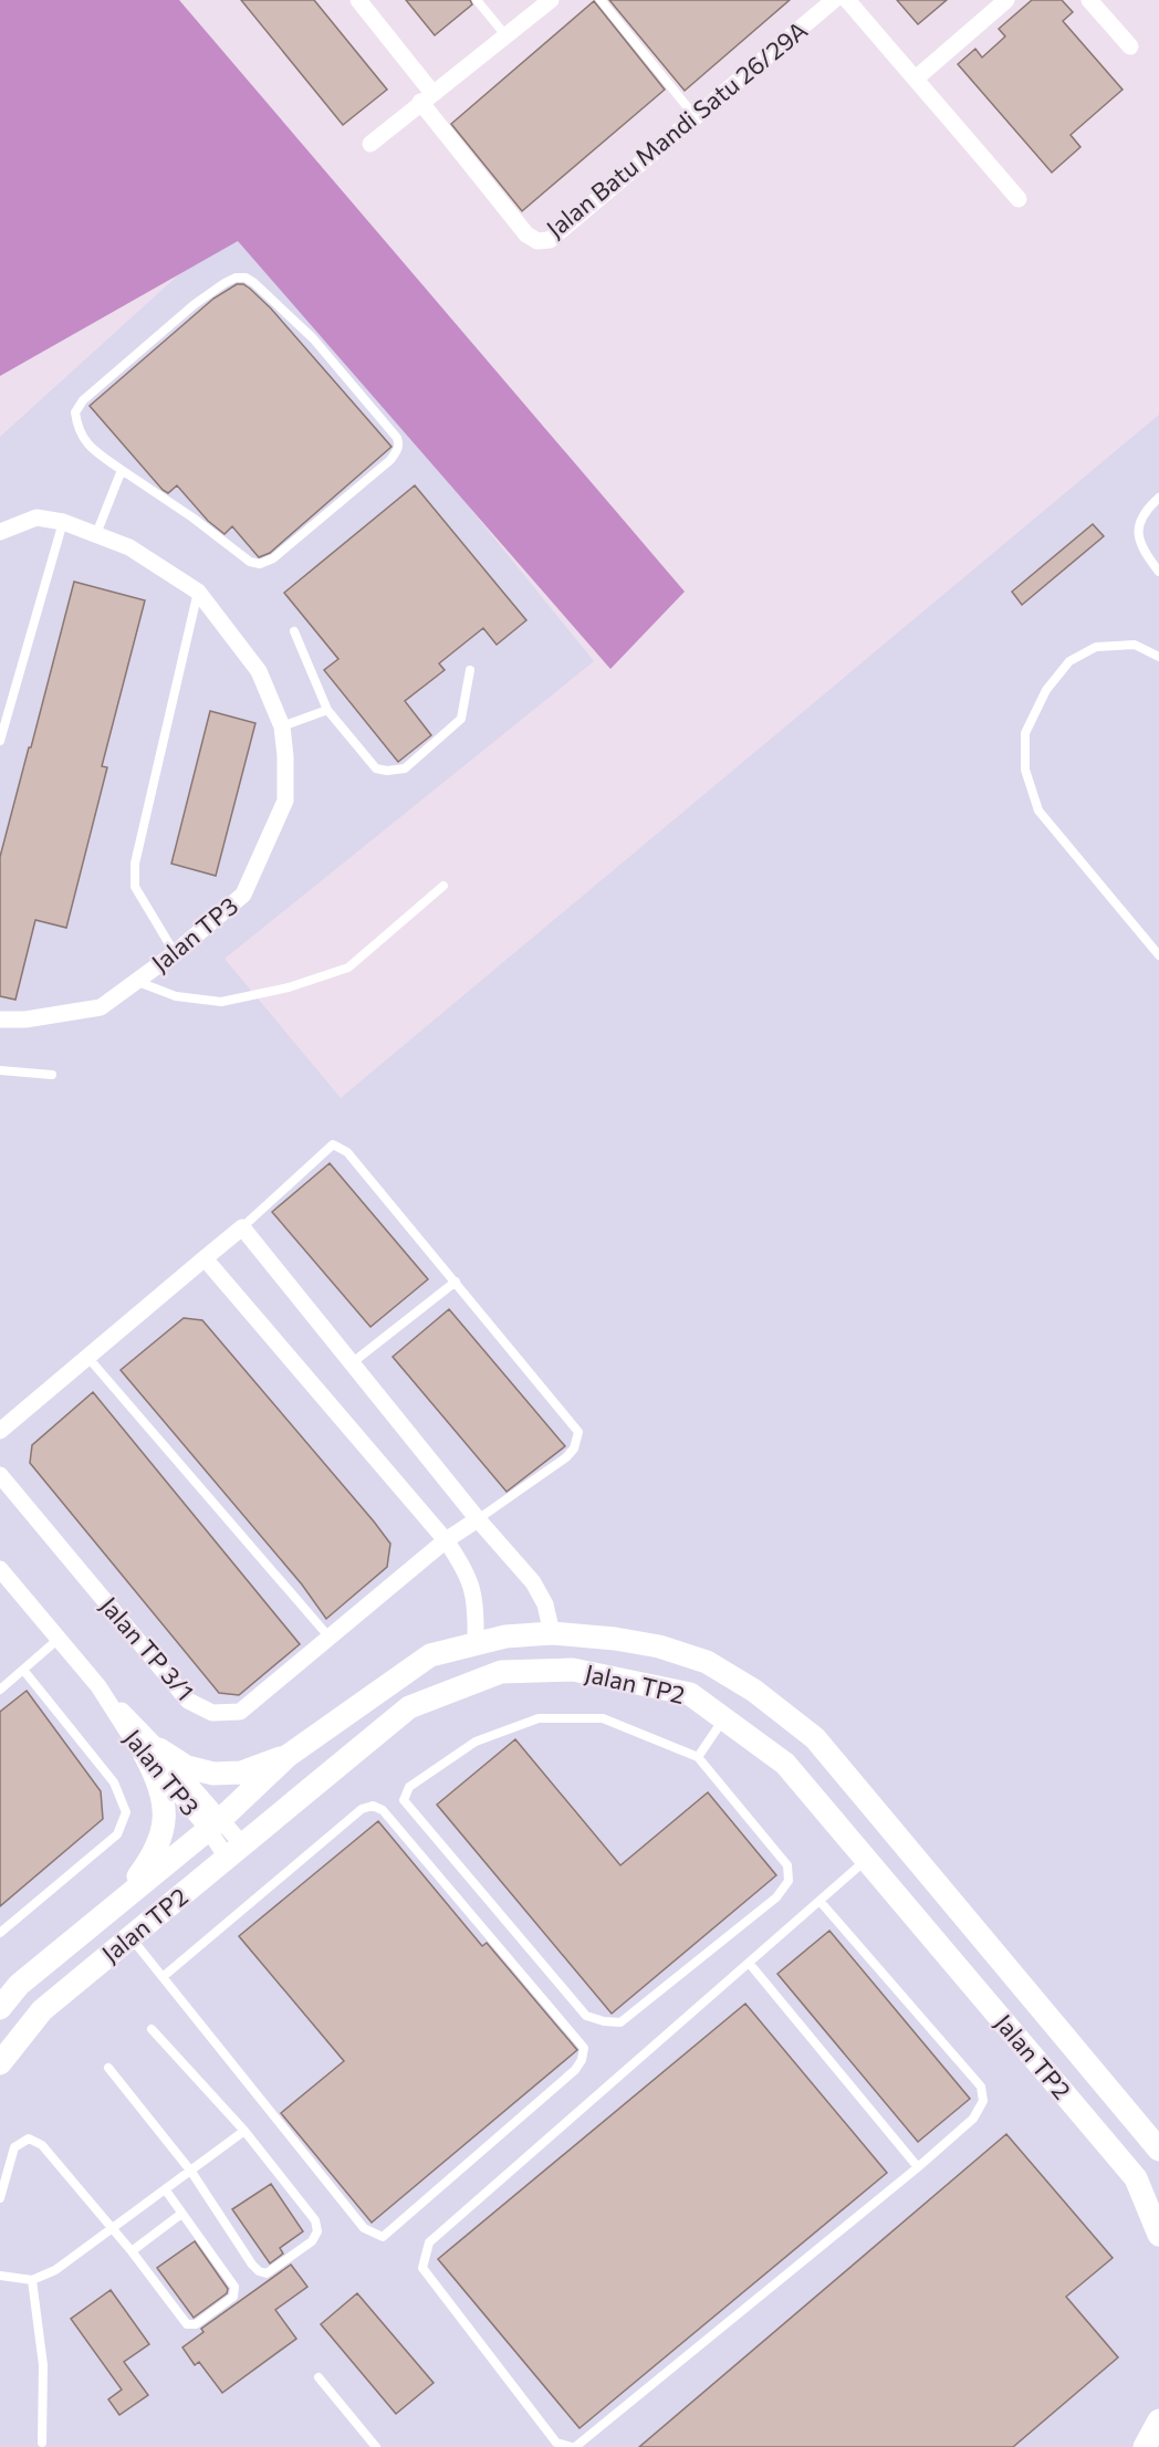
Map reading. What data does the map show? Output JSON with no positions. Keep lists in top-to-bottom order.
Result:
{
  "streets": {
    "street": [
      "Jalan Batu Mandi Satu 26/29A",
      "Jalan TP3",
      "Jalan TP 3/1",
      "Jalan TP2"
    ]
  },
  "crossings": [
    ["Jalan TP3", "Jalan TP2"]
  ]
}
